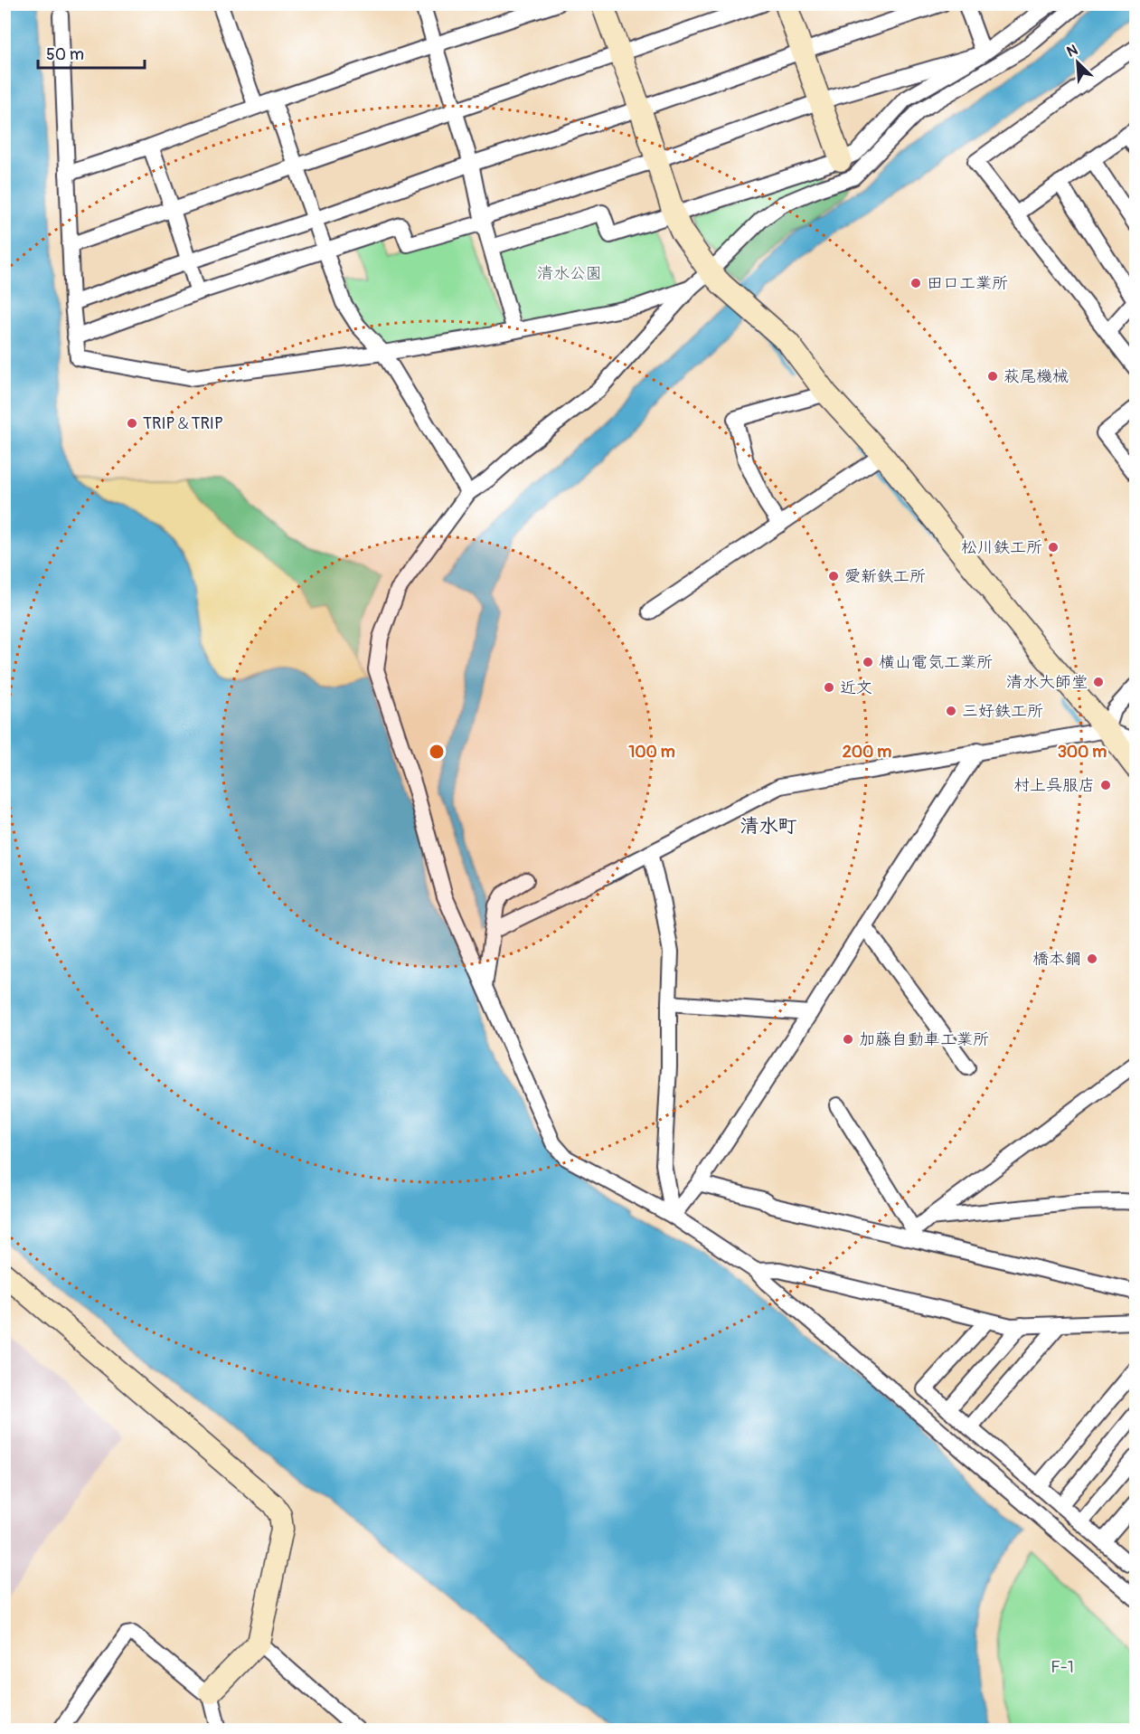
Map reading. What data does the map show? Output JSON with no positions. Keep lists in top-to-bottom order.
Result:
{
  "districts": ["清水町"],
  "parks": ["清水公園", "F-1"],
  "places": [
    "田口工業所",
    "萩尾機械",
    "TRIP＆TRIP",
    "松川鉄工所",
    "愛新鉄工所",
    "横山電気工業所",
    "清水大師堂",
    "近文",
    "三好鉄工所",
    "村上呉服店",
    "橋本鋼",
    "加藤自動車工業所"
  ],
  "scale_bar": "50 m",
  "north": "top left",
  "rings": ["100 m", "200 m", "300 m"]
}
